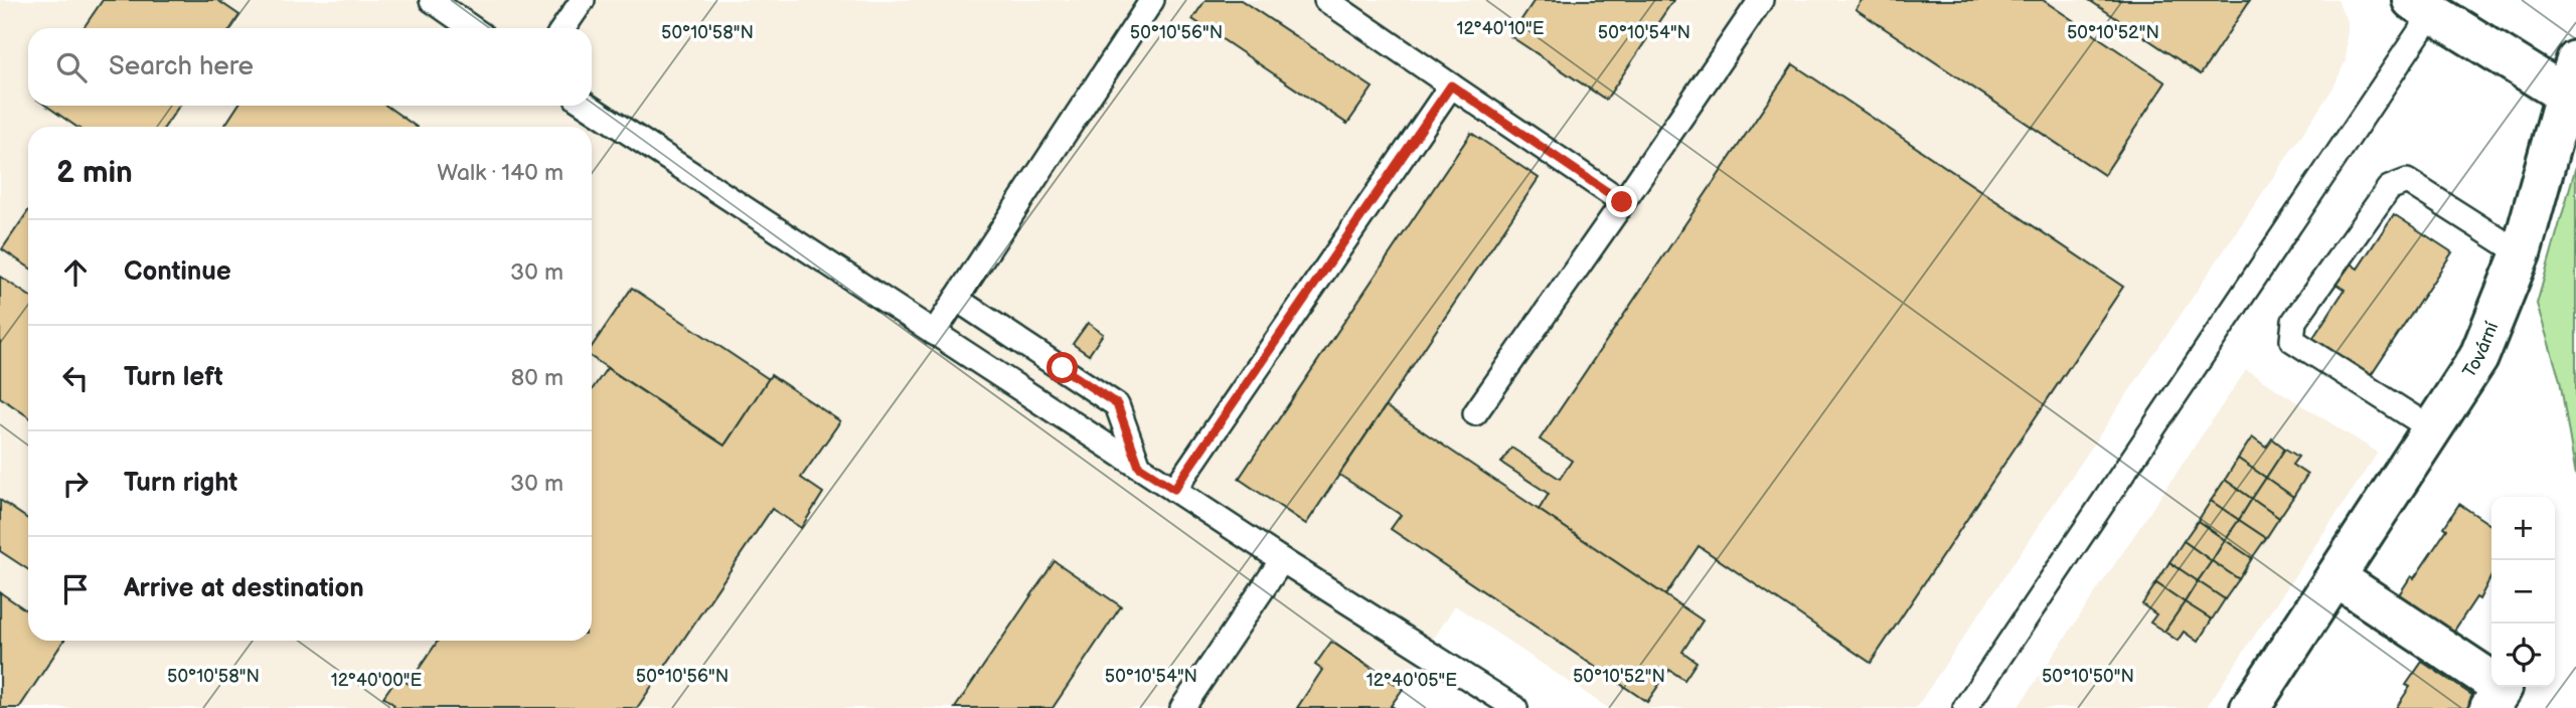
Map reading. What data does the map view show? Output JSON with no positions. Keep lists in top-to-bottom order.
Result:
{
  "streets": {
    "street": ["Tovární"]
  },
  "page": {
    "search": "Search here",
    "heading": ["2 min", "Walk · 140 m"],
    "list": [
      ["Continue", "30 m"],
      ["Turn left", "80 m"],
      ["Turn right", "30 m"],
      "Arrive at destination"
    ],
    "map_buttons": ["+", "−"]
  },
  "coordinates": [
    "12°40'10\"E",
    "50°10'52\"N",
    "50°10'58\"N",
    "50°10'56\"N",
    "50°10'54\"N",
    "50°10'50\"N",
    "12°40'00\"E",
    "12°40'05\"E"
  ]
}
